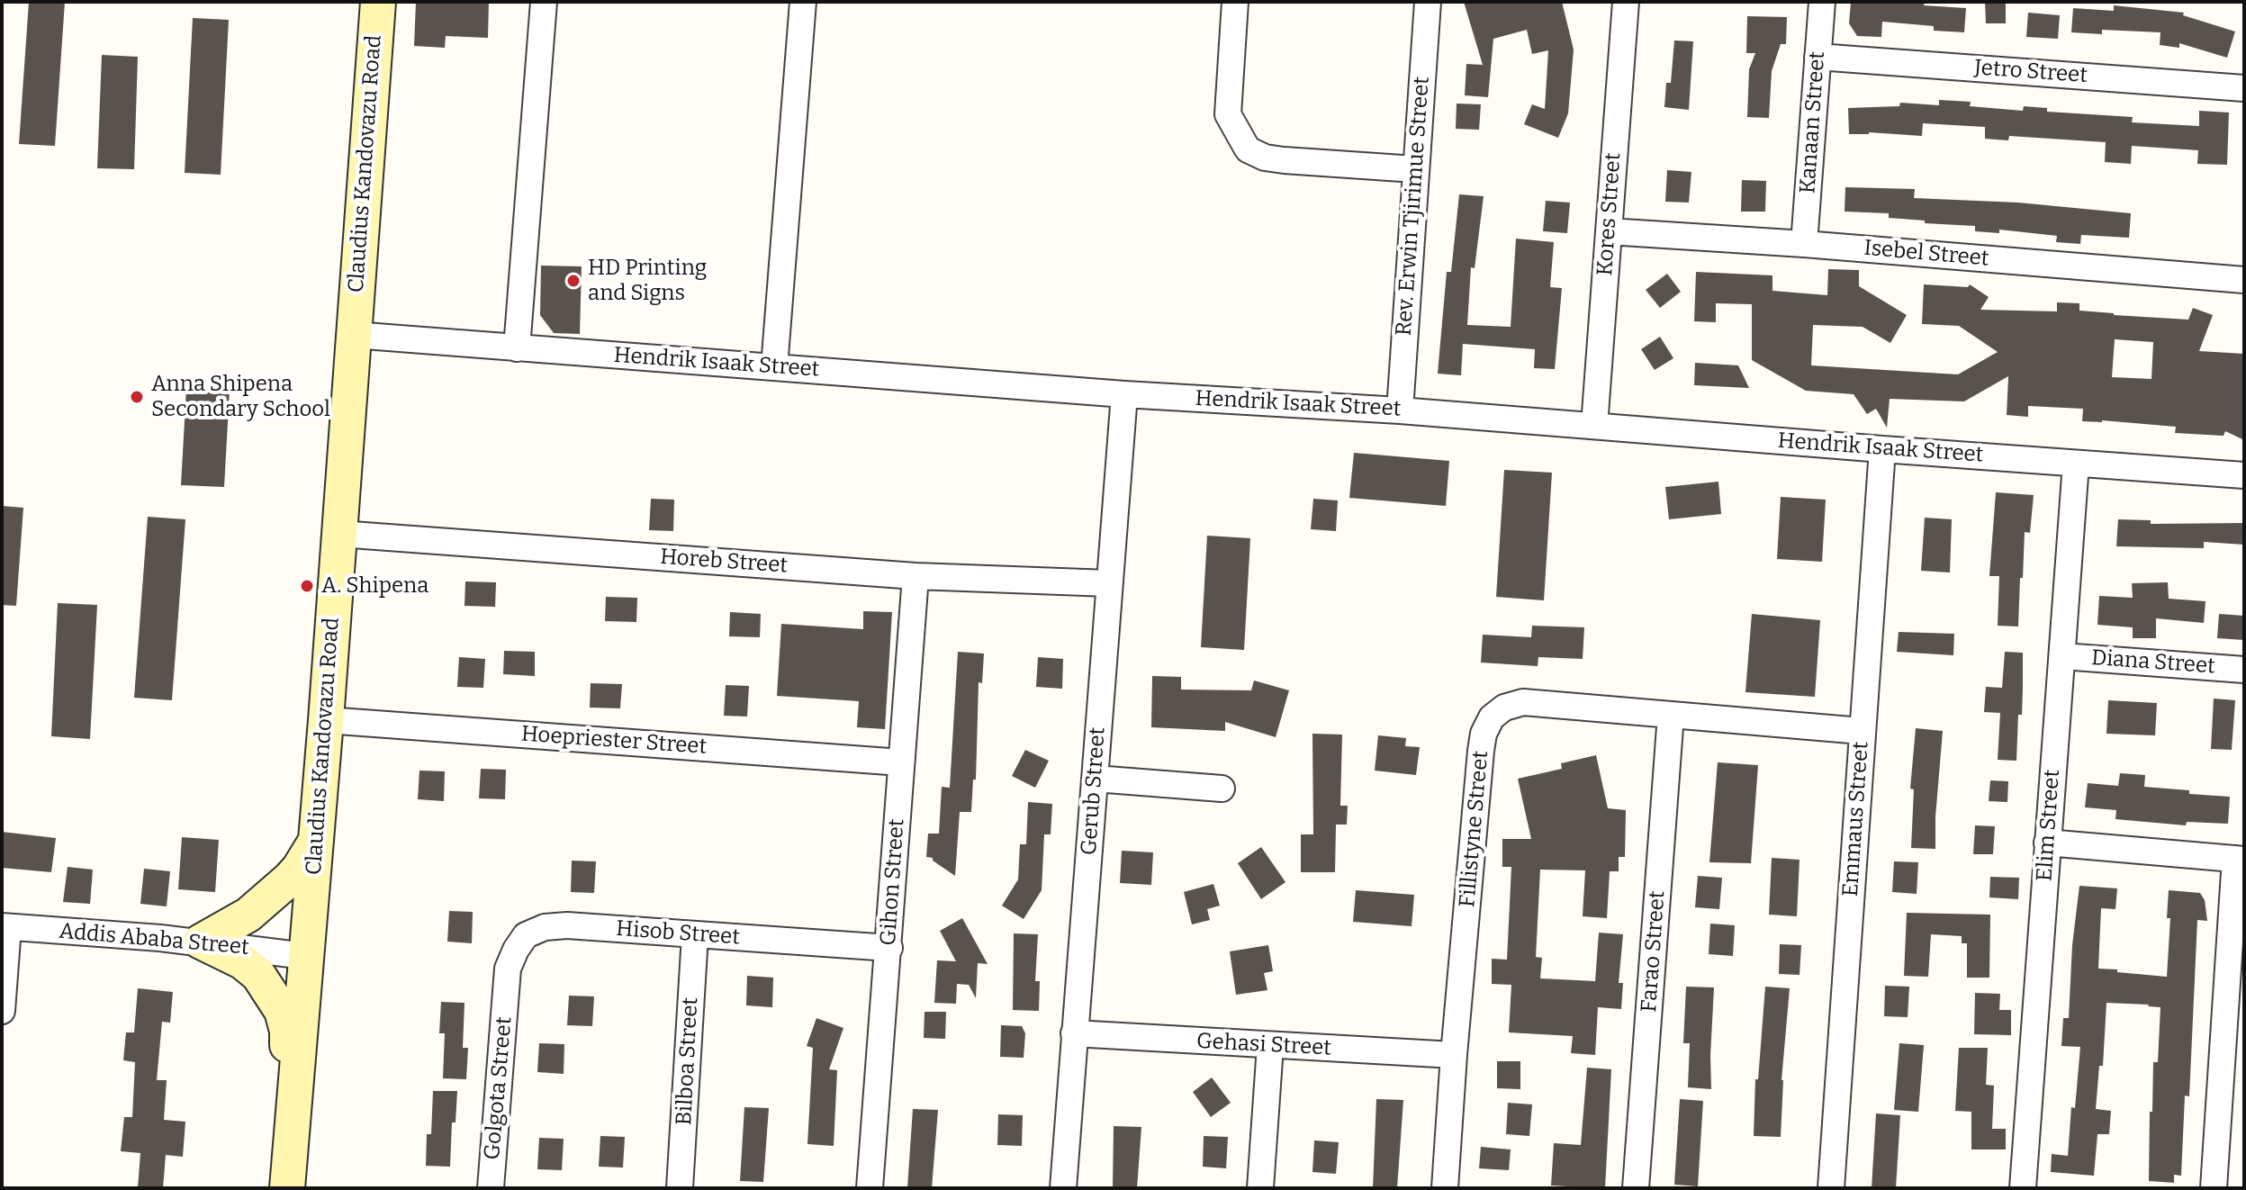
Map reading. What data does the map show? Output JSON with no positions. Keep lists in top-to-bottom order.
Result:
{
  "streets": {
    "street": [
      "Jetro Street",
      "Kanaan Street",
      "Claudius Kandovazu Road",
      "Rev. Erwin Tjirimue Street",
      "Kores Street",
      "Isebel Street",
      "Hendrik Isaak Street",
      "Horeb Street",
      "Diana Street",
      "Hoepriester Street",
      "Gerub Street",
      "Emmaus Street",
      "Elim Street",
      "Fillistyne Street",
      "Gihon Street",
      "Hisob Street",
      "Addis Ababa Street",
      "Farao Street",
      "Gehasi Street",
      "Bilboa Street",
      "Golgota Street"
    ]
  },
  "crossings": [
    ["Jetro Street", "Kanaan Street"],
    ["Kanaan Street", "Isebel Street"],
    ["Claudius Kandovazu Road", "Hendrik Isaak Street"],
    ["Claudius Kandovazu Road", "Horeb Street"],
    ["Claudius Kandovazu Road", "Hoepriester Street"],
    ["Claudius Kandovazu Road", "Addis Ababa Street"],
    ["Rev. Erwin Tjirimue Street", "Hendrik Isaak Street"],
    ["Kores Street", "Isebel Street"],
    ["Kores Street", "Hendrik Isaak Street"],
    ["Hendrik Isaak Street", "Gerub Street"],
    ["Hendrik Isaak Street", "Emmaus Street"],
    ["Hendrik Isaak Street", "Elim Street"],
    ["Horeb Street", "Gerub Street"],
    ["Horeb Street", "Gihon Street"],
    ["Diana Street", "Elim Street"],
    ["Hoepriester Street", "Gihon Street"],
    ["Gerub Street", "Gehasi Street"],
    ["Emmaus Street", "Fillistyne Street"],
    ["Fillistyne Street", "Farao Street"],
    ["Fillistyne Street", "Gehasi Street"],
    ["Gihon Street", "Hisob Street"],
    ["Hisob Street", "Bilboa Street"],
    ["Hisob Street", "Golgota Street"]
  ],
  "places": ["HD Printing and Signs", "Anna Shipena Secondary School", "A. Shipena"]
}
